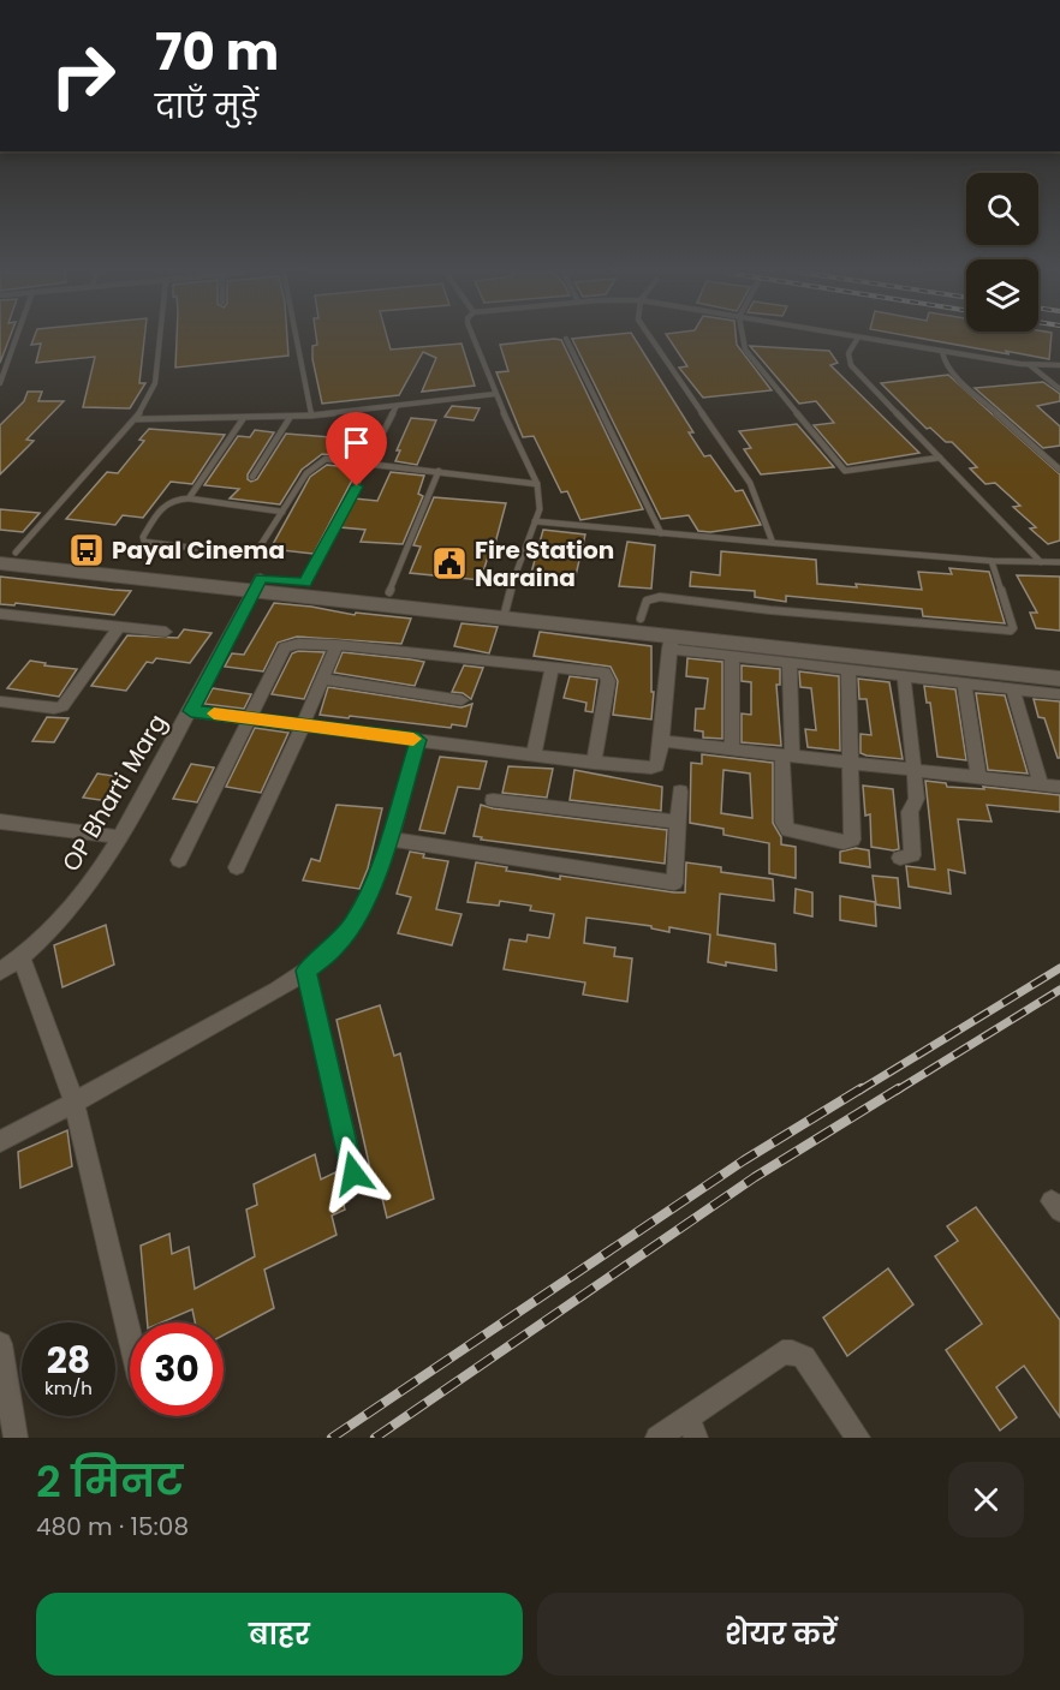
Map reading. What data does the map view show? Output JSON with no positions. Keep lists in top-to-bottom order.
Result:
{
  "streets": {
    "street": ["OP Bharti Marg"]
  },
  "places": {
    "bus stop": ["Payal Cinema"],
    "public building": ["Fire Station Naraina"]
  },
  "page": {
    "turn": ["70 m", "दाएँ मुड़ें"],
    "speed": "28 km/h",
    "limit": "30",
    "heading": ["2 मिनट", "480 m · 15:08"],
    "buttons": ["बाहर", "शेयर करें"]
  }
}
